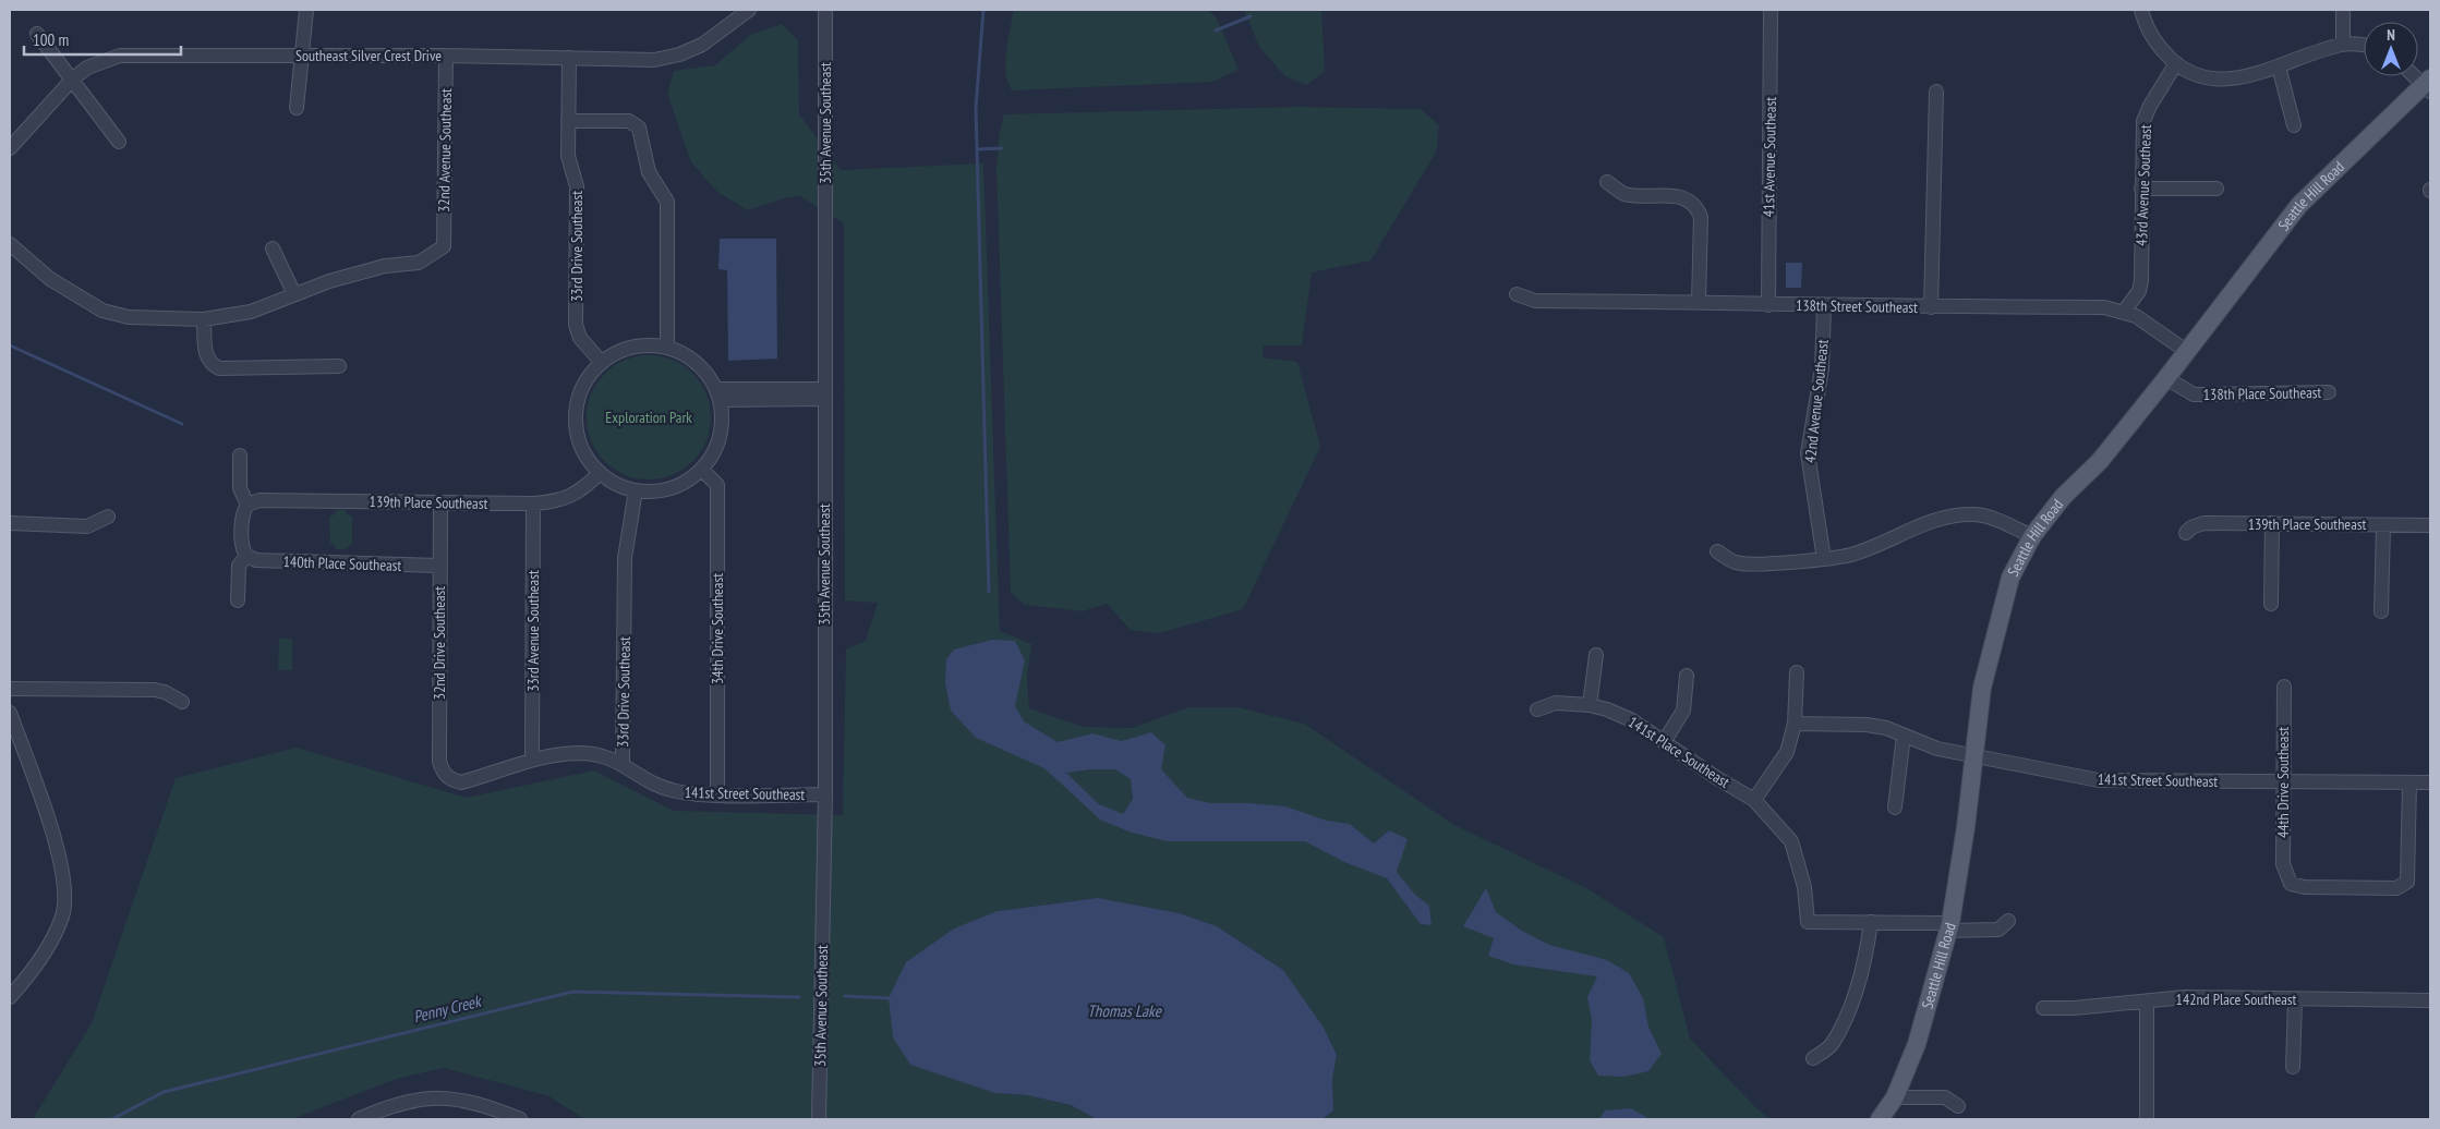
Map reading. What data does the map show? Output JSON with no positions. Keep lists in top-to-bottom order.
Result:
{
  "streets": {
    "main road": ["Seattle Hill Road"],
    "street": [
      "Southeast Silver Crest Drive",
      "35th Avenue Southeast",
      "32nd Avenue Southeast",
      "41st Avenue Southeast",
      "43rd Avenue Southeast",
      "33rd Drive Southeast",
      "138th Street Southeast",
      "138th Place Southeast",
      "42nd Avenue Southeast",
      "139th Place Southeast",
      "140th Place Southeast",
      "34th Drive Southeast",
      "33rd Avenue Southeast",
      "32nd Drive Southeast",
      "141st Place Southeast",
      "141st Street Southeast",
      "44th Drive Southeast",
      "142nd Place Southeast"
    ]
  },
  "crossings": [
    ["Southeast Silver Crest Drive", "32nd Avenue Southeast"],
    ["Southeast Silver Crest Drive", "33rd Drive Southeast"],
    ["35th Avenue Southeast", "141st Street Southeast"],
    ["41st Avenue Southeast", "138th Street Southeast"],
    ["43rd Avenue Southeast", "138th Street Southeast"],
    ["Seattle Hill Road", "138th Street Southeast"],
    ["Seattle Hill Road", "138th Place Southeast"],
    ["Seattle Hill Road", "141st Street Southeast"],
    ["33rd Drive Southeast", "139th Place Southeast"],
    ["33rd Drive Southeast", "34th Drive Southeast"],
    ["33rd Drive Southeast", "141st Street Southeast"],
    ["138th Street Southeast", "42nd Avenue Southeast"],
    ["139th Place Southeast", "34th Drive Southeast"],
    ["139th Place Southeast", "33rd Avenue Southeast"],
    ["139th Place Southeast", "32nd Drive Southeast"],
    ["140th Place Southeast", "32nd Drive Southeast"],
    ["34th Drive Southeast", "141st Street Southeast"],
    ["33rd Avenue Southeast", "141st Street Southeast"],
    ["32nd Drive Southeast", "141st Street Southeast"],
    ["141st Street Southeast", "44th Drive Southeast"]
  ],
  "water": ["Penny Creek", "Thomas Lake"],
  "parks": ["Exploration Park"],
  "scale_bar": "100 m",
  "north": "top"
}
